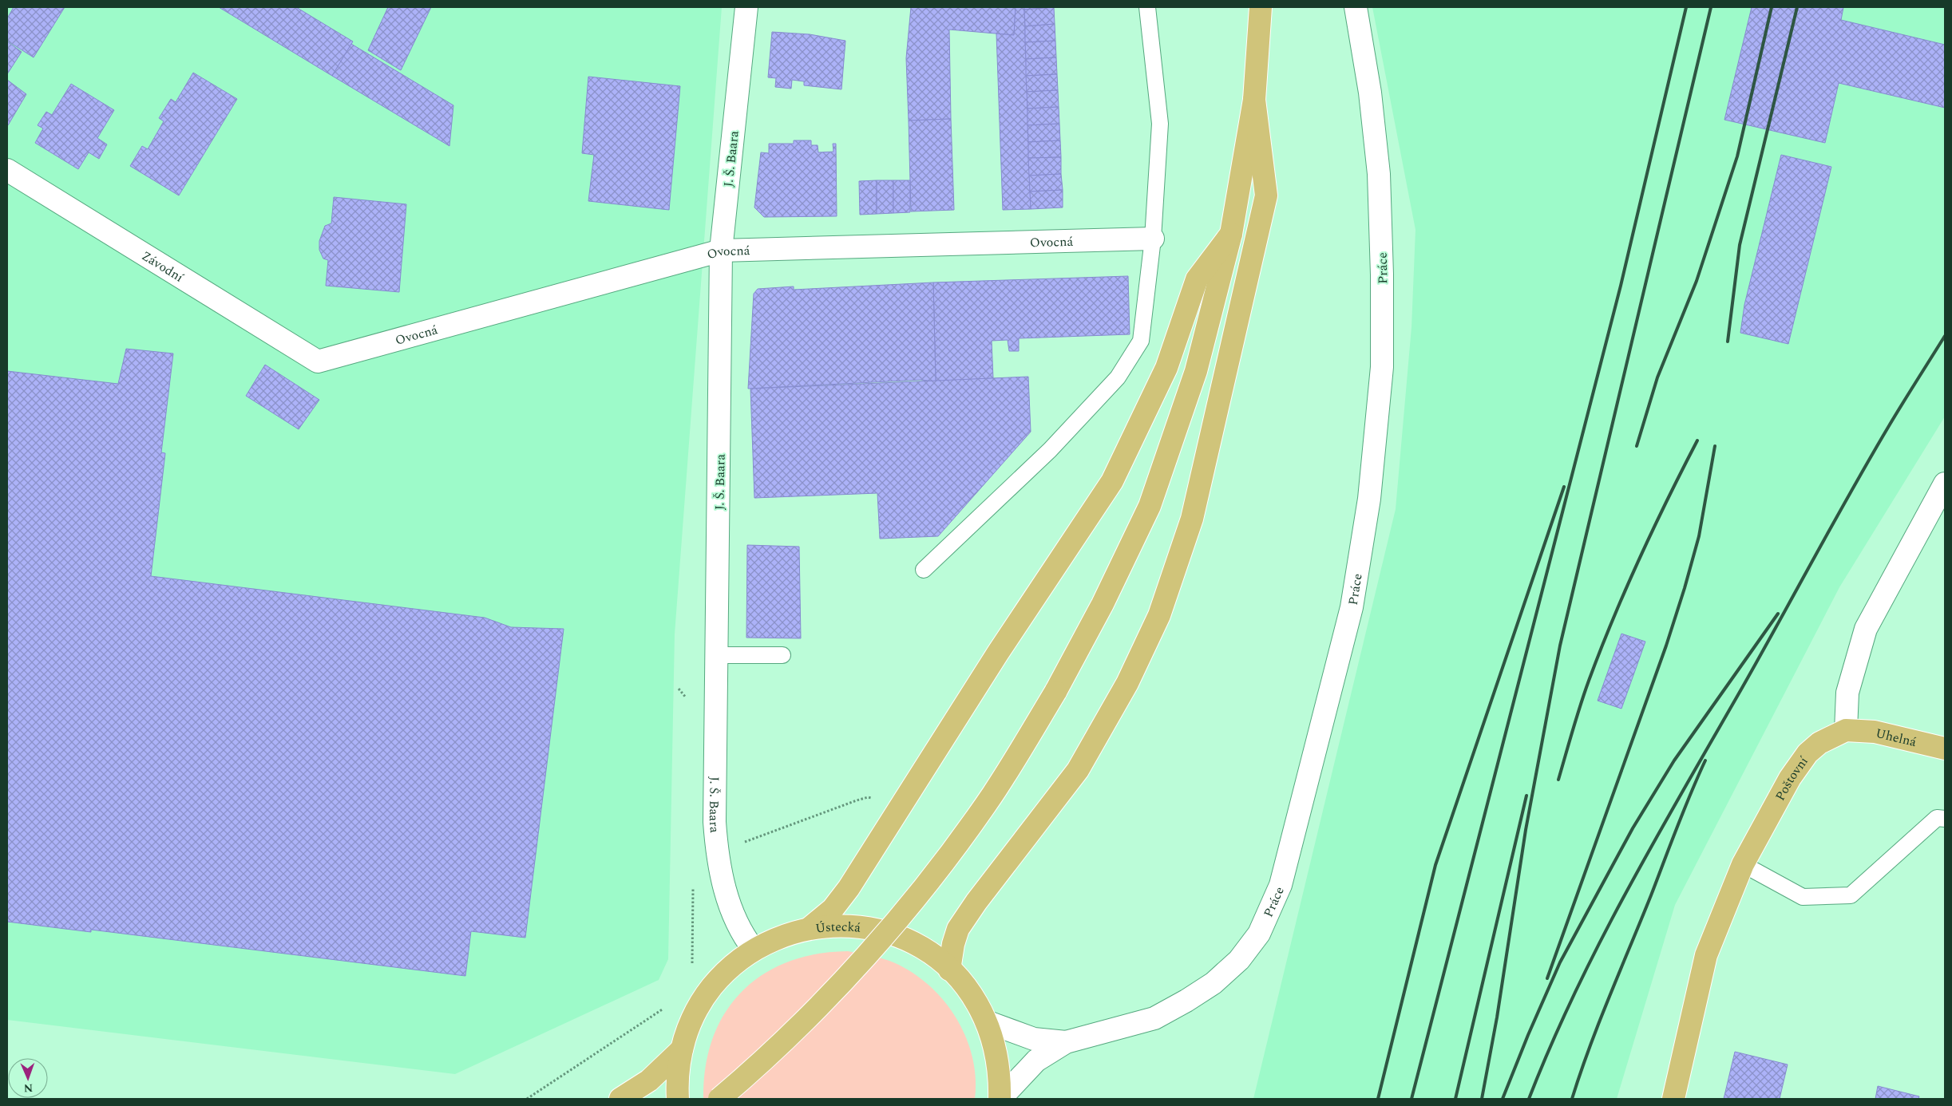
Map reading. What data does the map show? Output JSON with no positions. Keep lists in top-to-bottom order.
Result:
{
  "streets": {
    "main road": ["Uhelná", "Poštovní", "Ústecká"],
    "street": [
      "J. Š. Baara",
      "Ovocná",
      "Závodní",
      "Práce"
    ]
  },
  "crossings": [
    ["J. Š. Baara", "Ovocná"],
    ["J. Š. Baara", "Ústecká"],
    ["Ovocná", "Závodní"],
    ["Práce", "Ústecká"],
    ["Uhelná", "Poštovní"]
  ],
  "north": "bottom"
}
